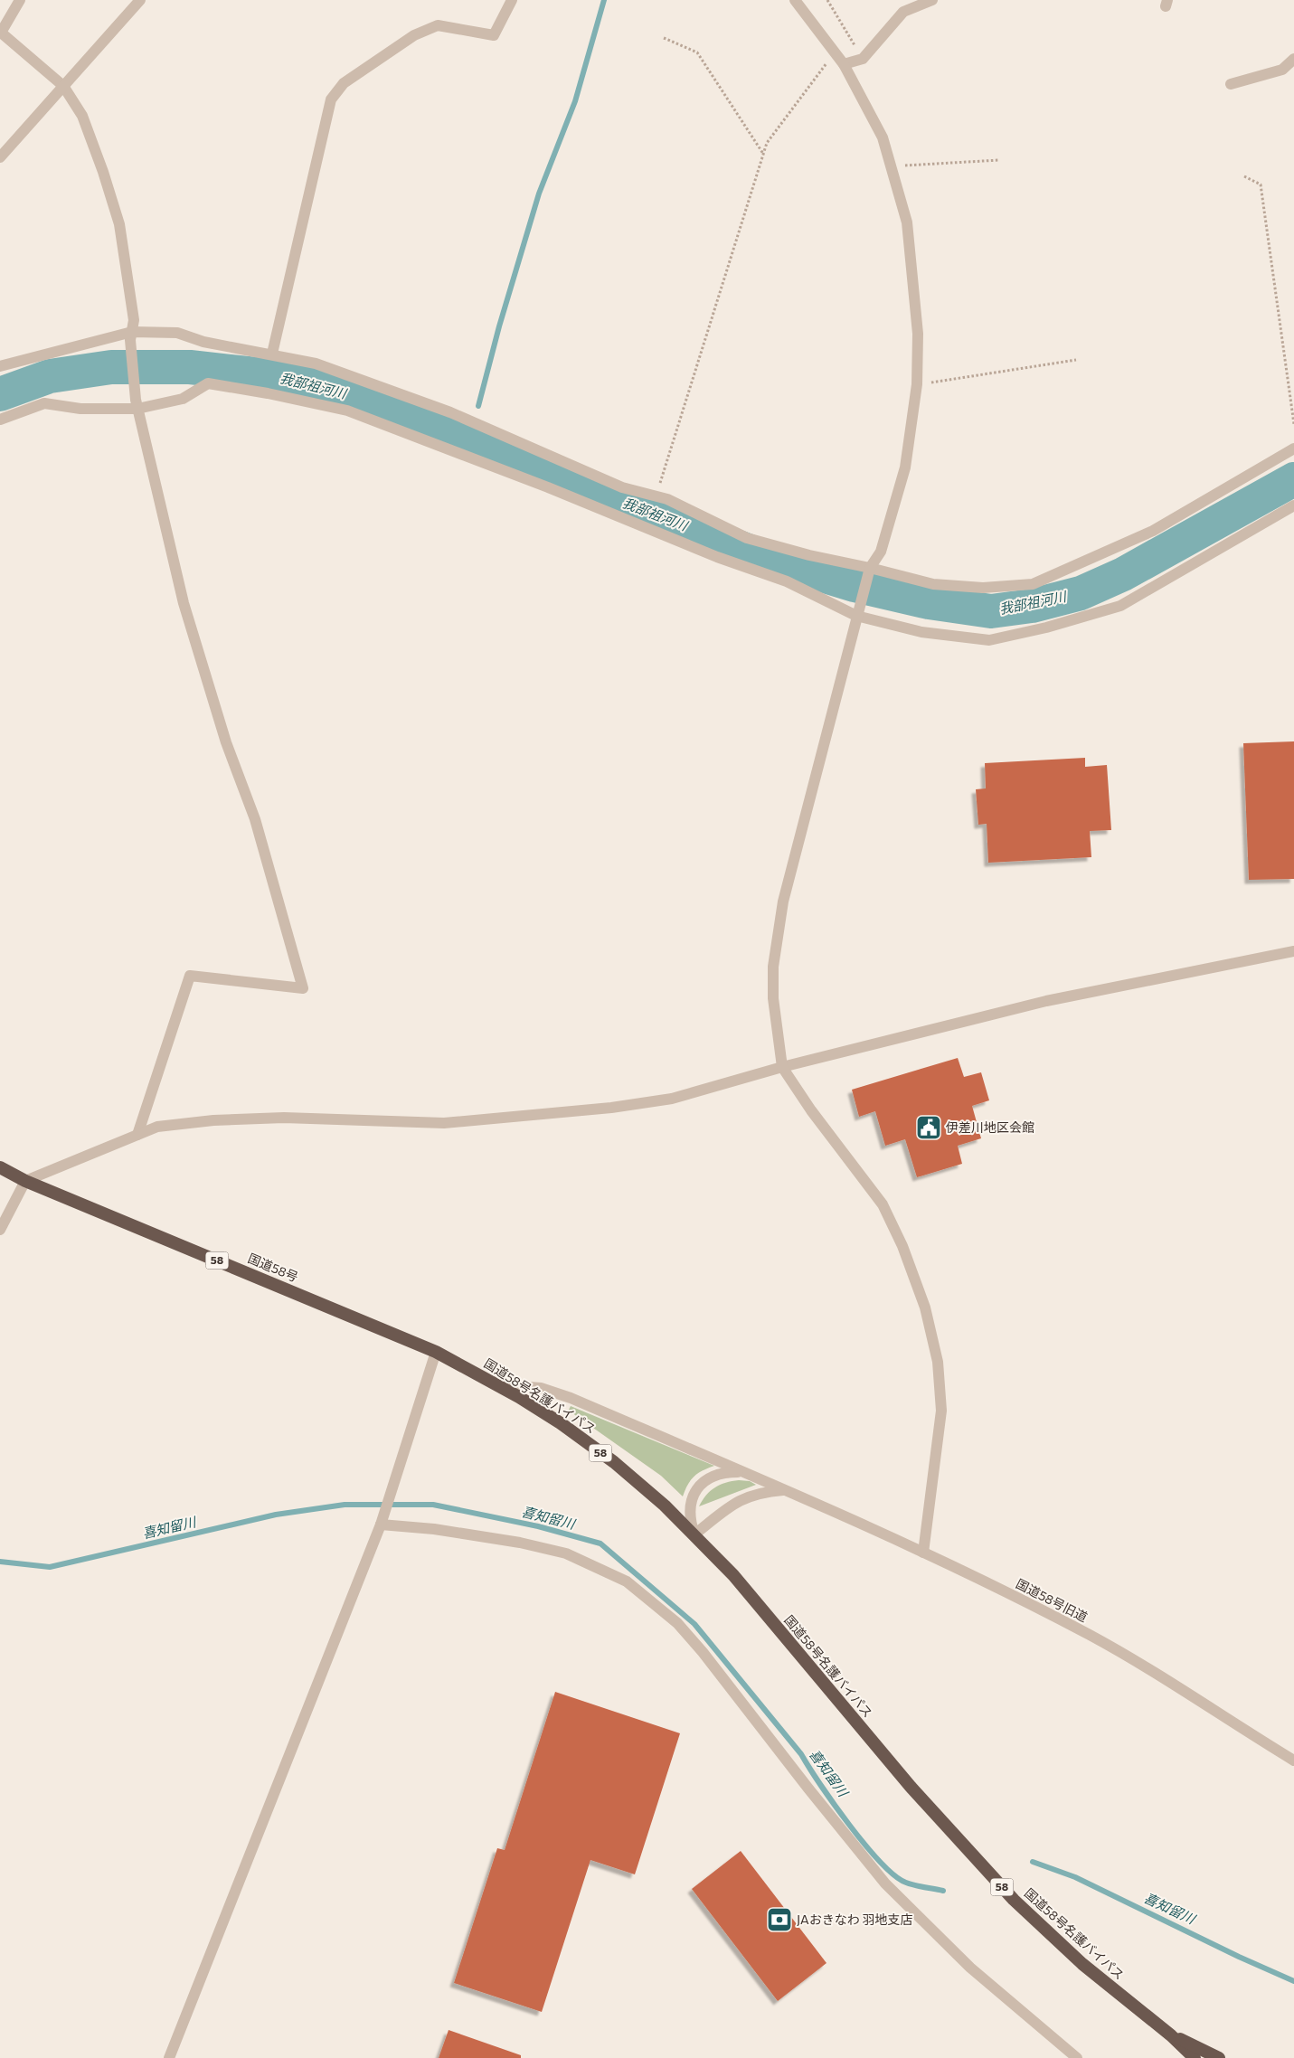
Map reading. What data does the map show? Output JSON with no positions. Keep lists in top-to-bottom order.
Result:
{
  "streets": {
    "highway": ["58", "国道58号", "国道58号名護バイパス"],
    "street": ["国道58号旧道"]
  },
  "crossings": [
    ["国道58号", "国道58号名護バイパス"],
    ["国道58号名護バイパス", "国道58号旧道"]
  ],
  "water": ["我部祖河川", "喜知留川"],
  "places": {
    "public building": ["伊差川地区会館"],
    "bank": ["JAおきなわ 羽地支店"]
  }
}
